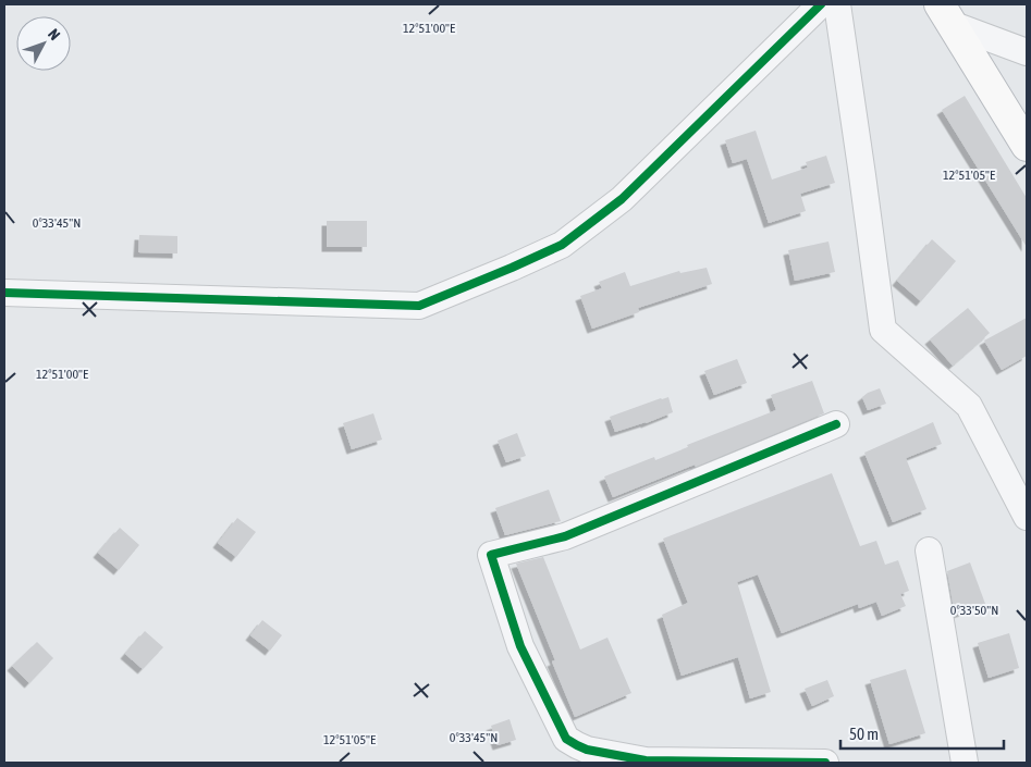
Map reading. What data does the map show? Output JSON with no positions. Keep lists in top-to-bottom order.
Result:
{
  "scale_bar": "50 m",
  "north": "top right",
  "coordinates": [
    "12°51'00\"E",
    "12°51'05\"E",
    "0°33'45\"N",
    "0°33'50\"N"
  ]
}
